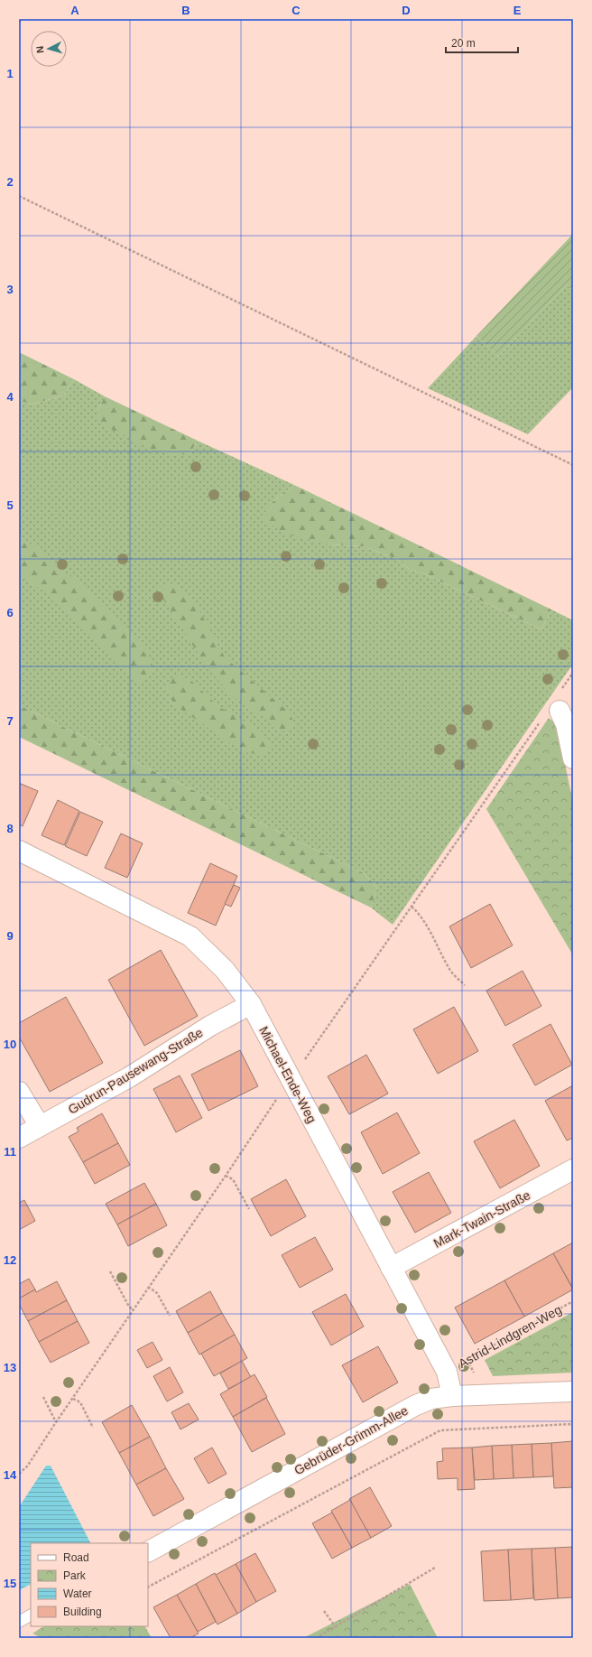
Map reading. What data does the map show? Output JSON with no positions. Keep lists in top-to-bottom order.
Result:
{
  "streets": {
    "street": [
      "Gudrun-Pausewang-Straße",
      "Michael-Ende-Weg",
      "Mark-Twain-Straße",
      "Gebrüder-Grimm-Allee"
    ],
    "path": ["Astrid-Lindgren-Weg"]
  },
  "crossings": [
    ["Gudrun-Pausewang-Straße", "Michael-Ende-Weg"],
    ["Michael-Ende-Weg", "Mark-Twain-Straße"],
    ["Michael-Ende-Weg", "Astrid-Lindgren-Weg"],
    ["Michael-Ende-Weg", "Gebrüder-Grimm-Allee"]
  ],
  "legend": [
    "Road",
    "Park",
    "Water",
    "Building"
  ],
  "scale_bar": "20 m",
  "north": "left",
  "grid": {
    "columns": [
      "A",
      "B",
      "C",
      "D",
      "E"
    ],
    "rows": [
      "1",
      "2",
      "3",
      "4",
      "5",
      "6",
      "7",
      "8",
      "9",
      "10",
      "11",
      "12",
      "13",
      "14",
      "15"
    ]
  }
}
